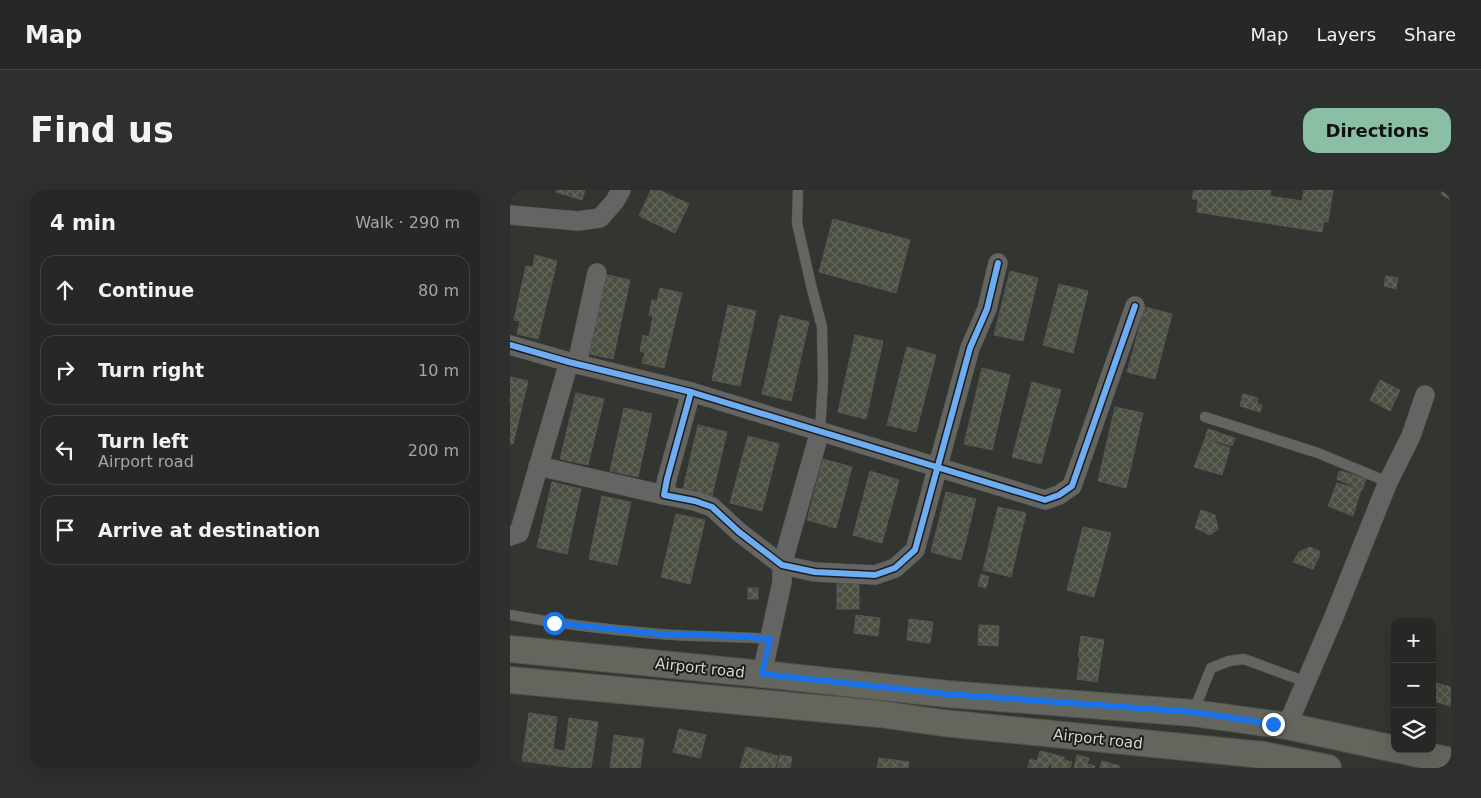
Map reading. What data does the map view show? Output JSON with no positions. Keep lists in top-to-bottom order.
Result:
{
  "streets": {
    "main road": ["Airport road"]
  },
  "page": {
    "header": "Map",
    "nav": ["Map", "Layers", "Share"],
    "buttons": "Directions",
    "title": "Find us",
    "heading": ["4 min", "Walk · 290 m"],
    "list": [
      ["Continue", "80 m"],
      ["Turn right", "10 m"],
      ["Turn left", "Airport road", "200 m"],
      "Arrive at destination"
    ],
    "map_buttons": ["+", "−"]
  }
}
